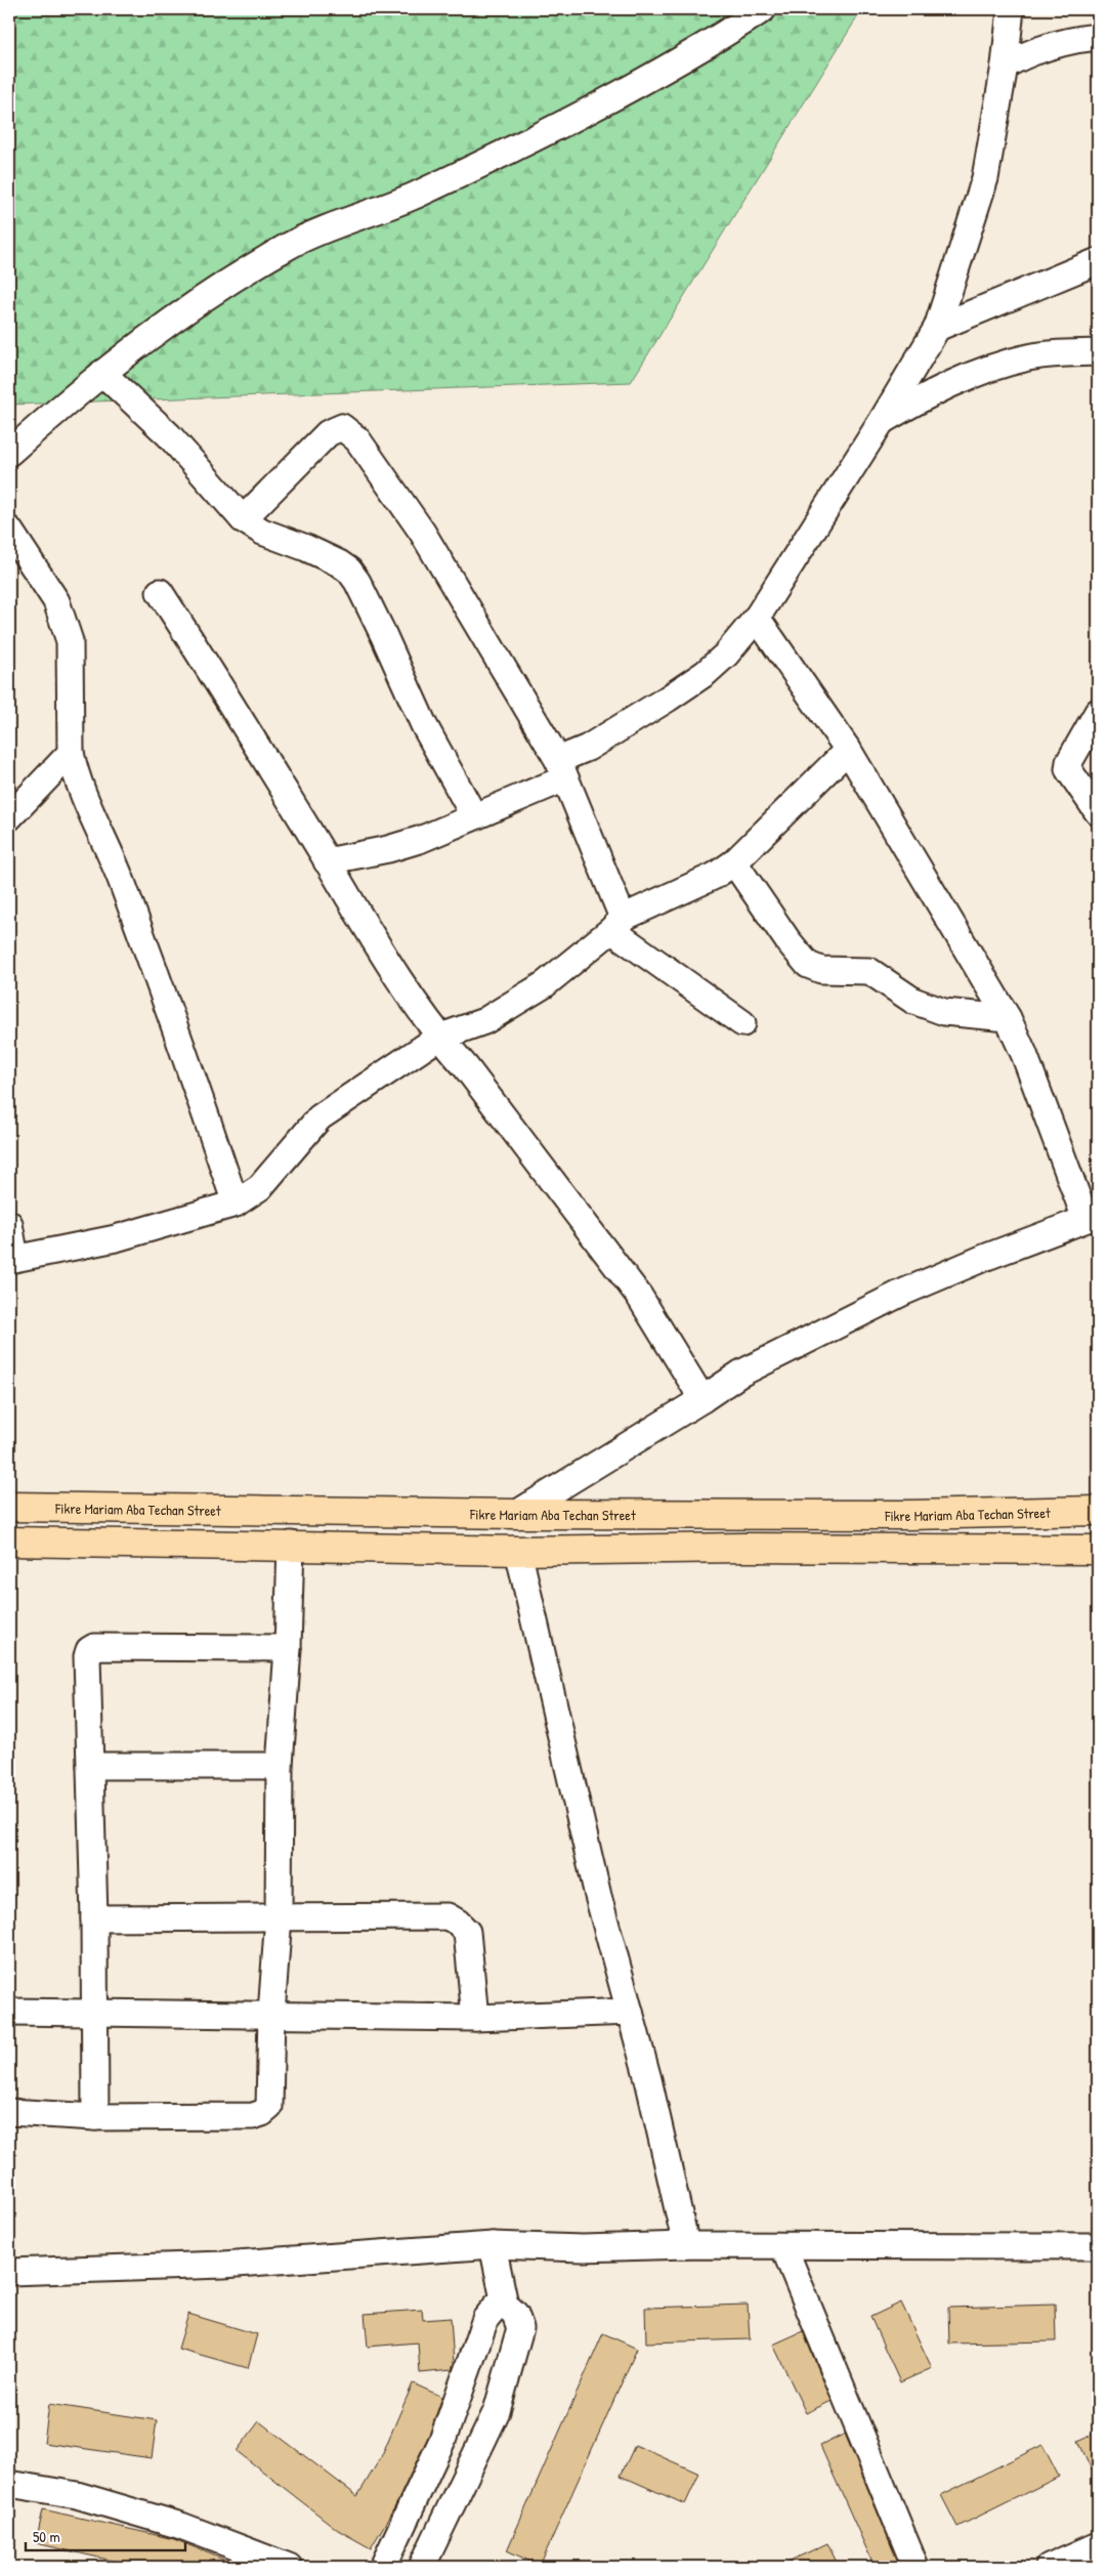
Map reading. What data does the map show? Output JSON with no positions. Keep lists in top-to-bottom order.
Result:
{
  "streets": {
    "main road": ["Fikre Mariam Aba Techan Street"]
  },
  "scale_bar": "50 m"
}
